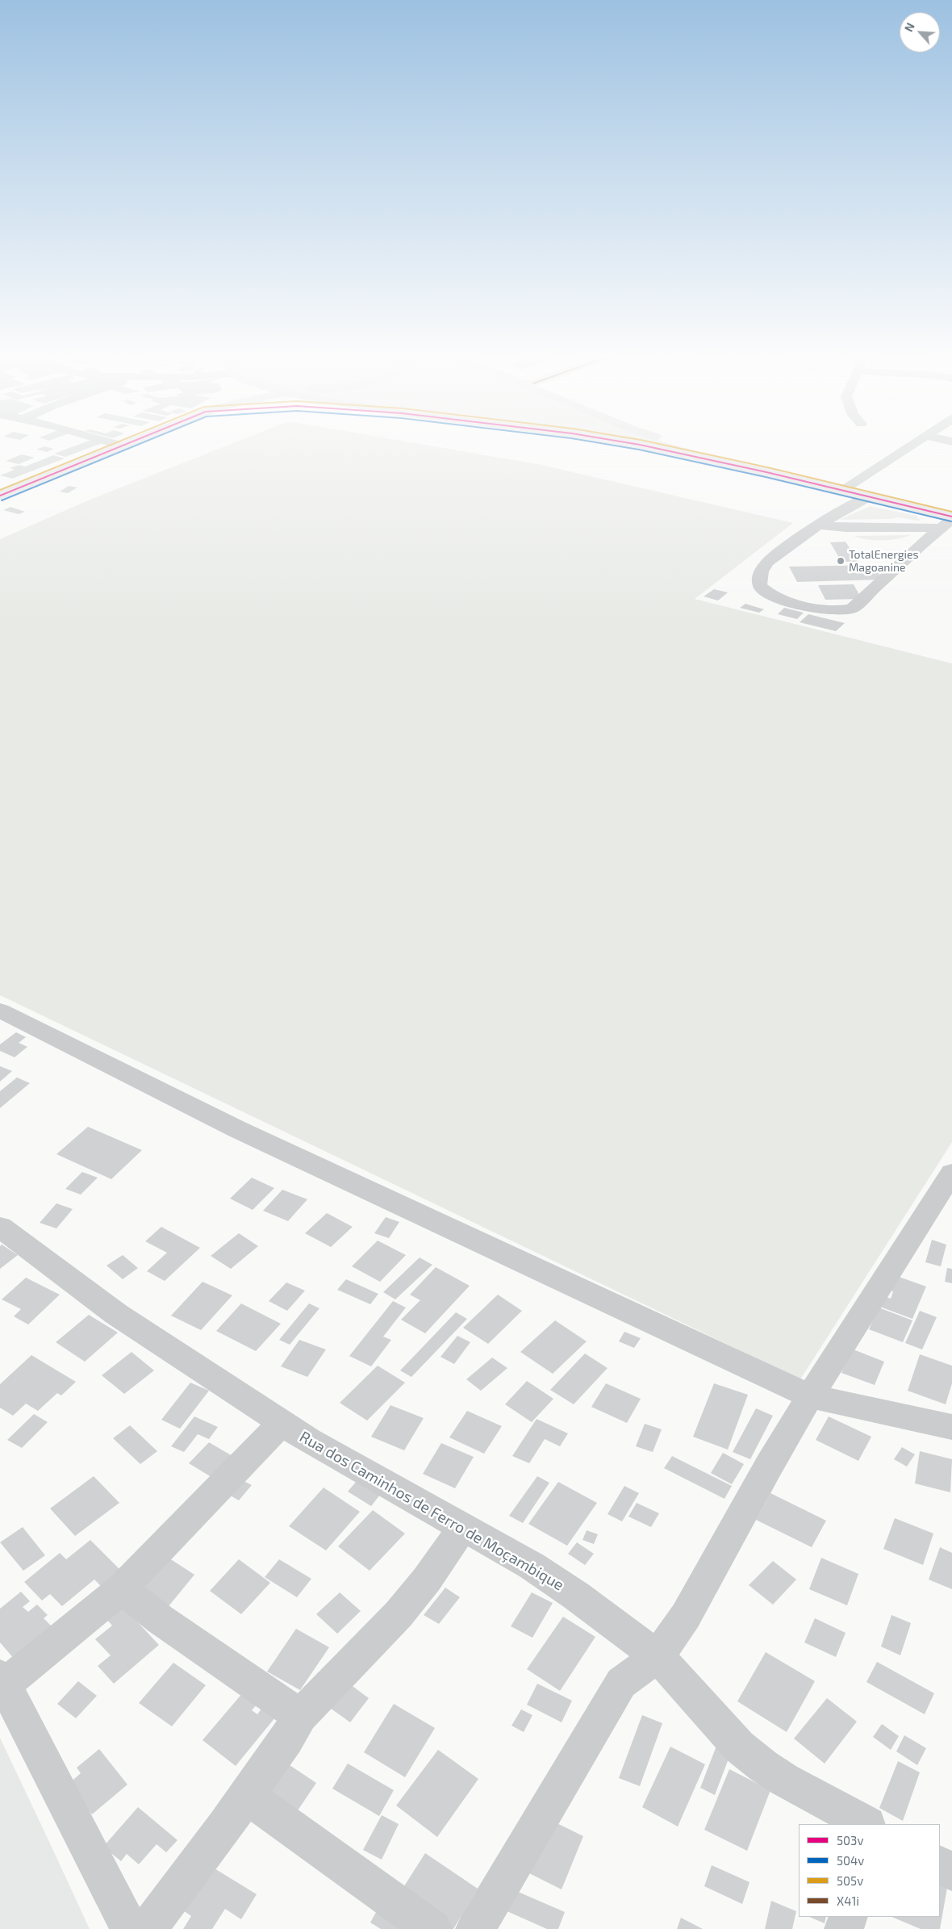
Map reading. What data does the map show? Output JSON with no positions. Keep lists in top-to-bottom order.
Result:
{
  "streets": {
    "street": ["Rua dos Caminhos de Ferro de Moçambique"]
  },
  "places": ["TotalEnergies Magoanine"],
  "lines": ["transit line 503v", "transit line 504v", "transit line 505v"],
  "legend": [
    "503v",
    "504v",
    "505v",
    "X41i"
  ],
  "north": "top left"
}
